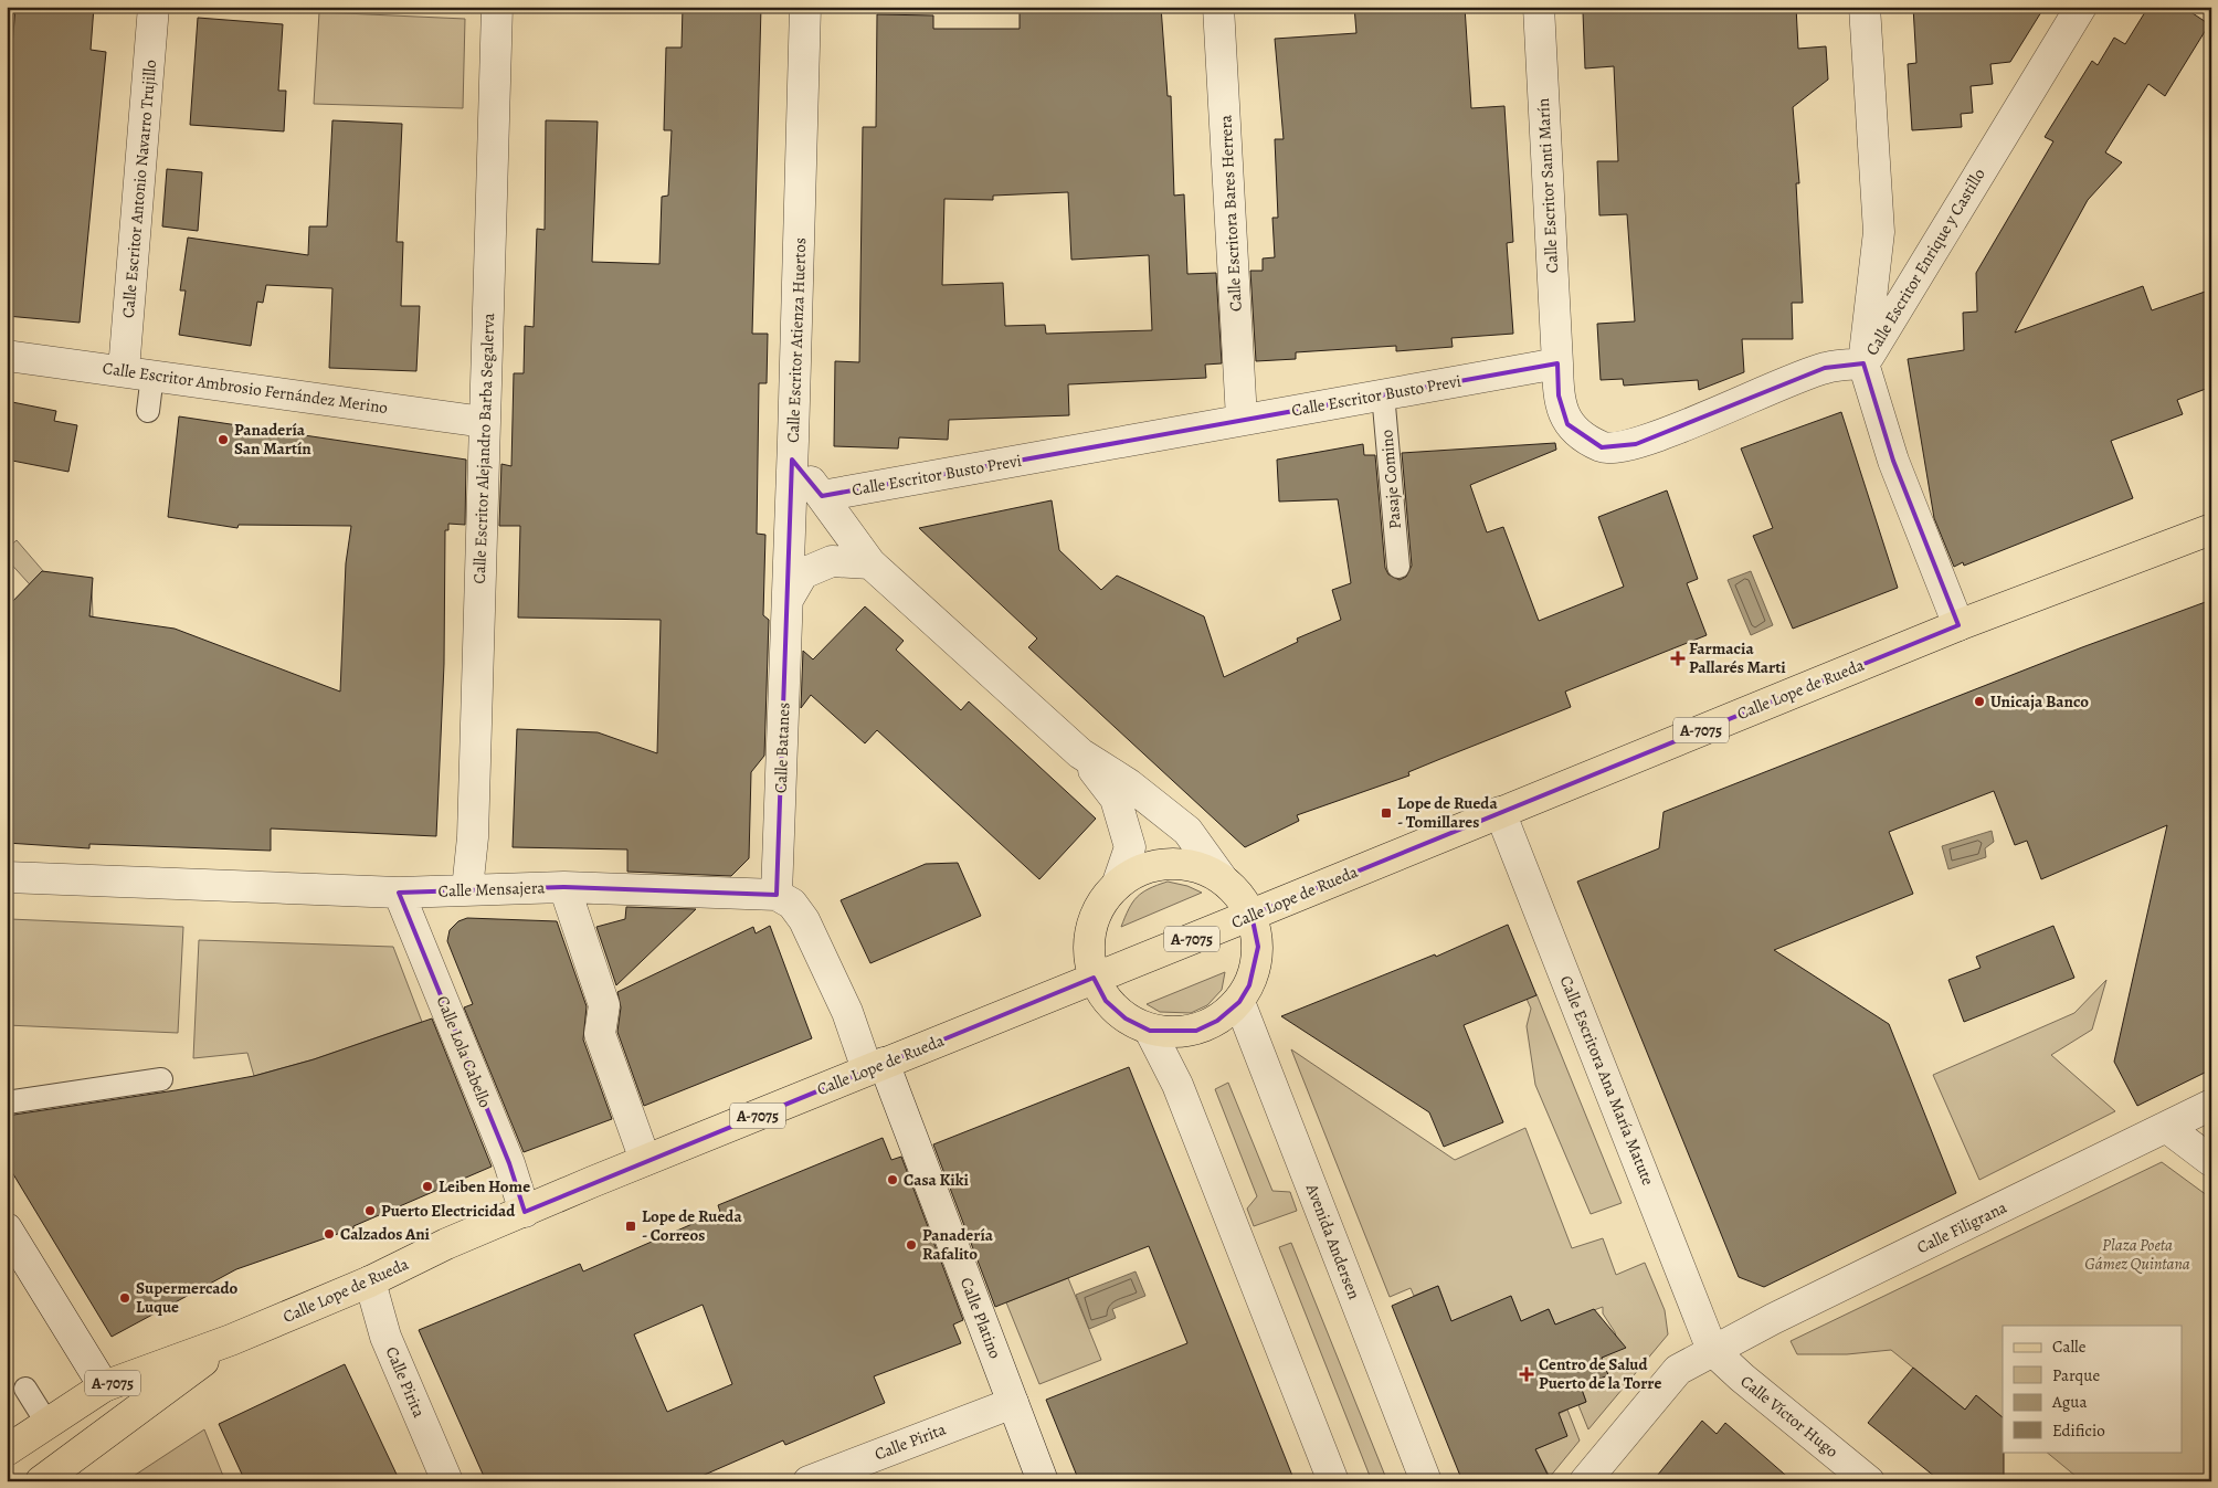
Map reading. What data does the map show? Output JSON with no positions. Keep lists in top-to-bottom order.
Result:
{
  "streets": {
    "main road": ["Calle Lope de Rueda", "A-7075"],
    "street": [
      "Calle Escritor Santi Marín",
      "Calle Escritor Antonio Navarro Trujillo",
      "Calle Escritora Bares Herrera",
      "Calle Escritor Enrique y Castillo",
      "Calle Escritor Atienza Huertos",
      "Calle Escritor Ambrosio Fernández Merino",
      "Calle Escritor Busto Previ",
      "Calle Escritor Alejandro Barba Segalerva",
      "Calle Batanes",
      "Calle Mensajera",
      "Calle Lola Cabello",
      "Calle Escritora Ana María Matute",
      "Calle Filigrana",
      "Avenida Andersen",
      "Calle Platino",
      "Calle Pirita",
      "Calle Víctor Hugo"
    ],
    "lane": ["Pasaje Comino"]
  },
  "crossings": [
    ["Calle Escritor Santi Marín", "Calle Escritor Busto Previ"],
    ["Calle Escritor Antonio Navarro Trujillo", "Calle Escritor Ambrosio Fernández Merino"],
    ["Calle Escritora Bares Herrera", "Calle Escritor Busto Previ"],
    ["Calle Escritor Enrique y Castillo", "Calle Lope de Rueda"],
    ["Calle Escritor Atienza Huertos", "Calle Escritor Busto Previ"],
    ["Calle Escritor Atienza Huertos", "Calle Batanes"],
    ["Calle Escritor Ambrosio Fernández Merino", "Calle Escritor Alejandro Barba Segalerva"],
    ["Calle Escritor Busto Previ", "Pasaje Comino"],
    ["Calle Escritor Alejandro Barba Segalerva", "Calle Mensajera"],
    ["Calle Lope de Rueda", "Calle Lola Cabello"],
    ["Calle Lope de Rueda", "Calle Escritora Ana María Matute"],
    ["Calle Lope de Rueda", "Calle Platino"],
    ["Calle Lope de Rueda", "Calle Pirita"],
    ["Calle Batanes", "Calle Mensajera"],
    ["Calle Mensajera", "Calle Lola Cabello"],
    ["Calle Escritora Ana María Matute", "Calle Filigrana"],
    ["Calle Escritora Ana María Matute", "Calle Víctor Hugo"],
    ["Calle Filigrana", "Calle Víctor Hugo"],
    ["Calle Platino", "Calle Pirita"]
  ],
  "parks": ["Plaza Poeta Gámez Quintana"],
  "places": {
    "other": [
      "Panadería San Martín",
      "Unicaja Banco",
      "Casa Kiki",
      "Leiben Home",
      "Puerto Electricidad",
      "Calzados Ani",
      "Panadería Rafalito",
      "Supermercado Luque"
    ],
    "health": ["Farmacia Pallarés Marti", "Centro de Salud Puerto de la Torre"],
    "transit": ["Lope de Rueda - Tomillares", "Lope de Rueda - Correos"]
  },
  "legend": [
    "Calle",
    "Parque",
    "Agua",
    "Edificio"
  ]
}
